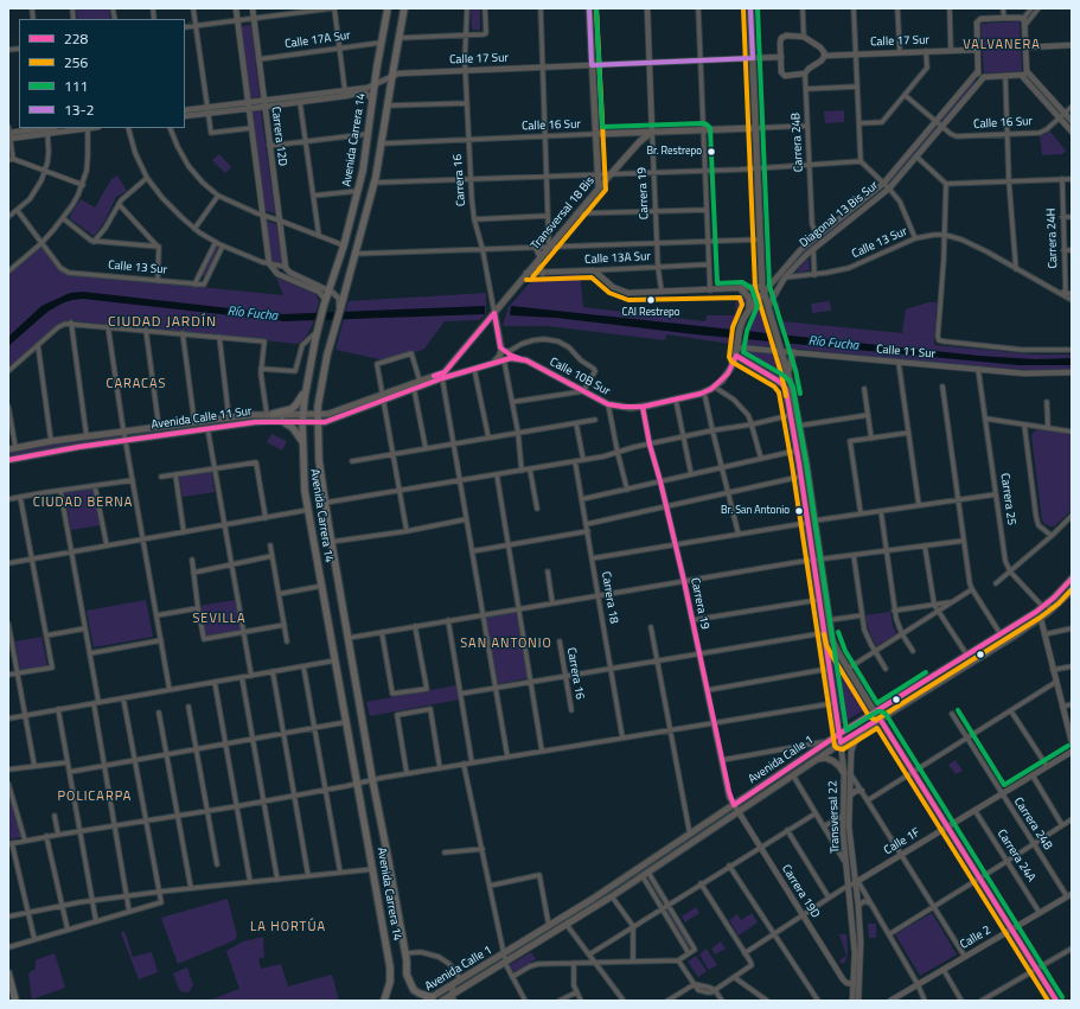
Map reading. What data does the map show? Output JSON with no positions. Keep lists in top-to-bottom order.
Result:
{
  "streets": {
    "main road": [
      "Calle 16 Sur",
      "Avenida Carrera 14",
      "Carrera 16",
      "Transversal 18 Bis",
      "Calle 10B Sur",
      "Avenida Calle 11 Sur",
      "Avenida Calle 1",
      "Transversal 22"
    ],
    "street": [
      "Calle 17A Sur",
      "Calle 17 Sur",
      "Carrera 12D",
      "Carrera 24B",
      "Carrera 19",
      "Diagonal 13 Bis Sur",
      "Carrera 24H",
      "Calle 13 Sur",
      "Calle 13A Sur",
      "Calle 11 Sur",
      "Carrera 25",
      "Carrera 18",
      "Calle 1F",
      "Carrera 24A",
      "Carrera 19D",
      "Calle 2"
    ]
  },
  "crossings": [
    ["Calle 17A Sur", "Carrera 12D"],
    ["Calle 17A Sur", "Avenida Carrera 14"],
    ["Calle 17 Sur", "Carrera 12D"],
    ["Calle 17 Sur", "Avenida Carrera 14"],
    ["Calle 17 Sur", "Carrera 24B"],
    ["Calle 17 Sur", "Carrera 16"],
    ["Calle 17 Sur", "Carrera 19"],
    ["Calle 16 Sur", "Avenida Carrera 14"],
    ["Calle 16 Sur", "Carrera 24B"],
    ["Calle 16 Sur", "Carrera 16"],
    ["Calle 16 Sur", "Carrera 19"],
    ["Calle 16 Sur", "Transversal 18 Bis"],
    ["Calle 16 Sur", "Diagonal 13 Bis Sur"],
    ["Avenida Carrera 14", "Avenida Calle 11 Sur"],
    ["Avenida Carrera 14", "Avenida Calle 1"],
    ["Carrera 24B", "Diagonal 13 Bis Sur"],
    ["Carrera 24B", "Calle 1F"],
    ["Carrera 24B", "Calle 2"],
    ["Carrera 16", "Transversal 18 Bis"],
    ["Carrera 19", "Transversal 18 Bis"],
    ["Carrera 19", "Calle 13A Sur"],
    ["Carrera 19", "Calle 10B Sur"],
    ["Carrera 19", "Avenida Calle 1"],
    ["Carrera 19", "Carrera 19D"],
    ["Transversal 18 Bis", "Calle 13A Sur"],
    ["Diagonal 13 Bis Sur", "Calle 13 Sur"],
    ["Diagonal 13 Bis Sur", "Calle 10B Sur"],
    ["Carrera 24H", "Calle 13 Sur"],
    ["Calle 13 Sur", "Calle 11 Sur"],
    ["Calle 11 Sur", "Calle 10B Sur"],
    ["Calle 11 Sur", "Carrera 25"],
    ["Calle 10B Sur", "Avenida Calle 11 Sur"],
    ["Carrera 25", "Avenida Calle 1"],
    ["Avenida Calle 1", "Transversal 22"],
    ["Avenida Calle 1", "Carrera 19D"],
    ["Transversal 22", "Calle 1F"],
    ["Transversal 22", "Carrera 19D"],
    ["Calle 1F", "Carrera 24A"],
    ["Calle 1F", "Carrera 19D"],
    ["Carrera 24A", "Calle 2"]
  ],
  "districts": [
    "VALVANERA",
    "CIUDAD JARDÍN",
    "CARACAS",
    "CIUDAD BERNA",
    "SEVILLA",
    "SAN ANTONIO",
    "POLICARPA",
    "LA HORTÚA"
  ],
  "water": ["Río Fucha"],
  "places": ["Br. Restrepo", "CAI Restrepo", "Br. San Antonio"],
  "lines": [
    "transit line 256",
    "transit line 111",
    "transit line 13-2",
    "transit line 228"
  ],
  "legend": [
    "228",
    "256",
    "111",
    "13-2"
  ]
}
